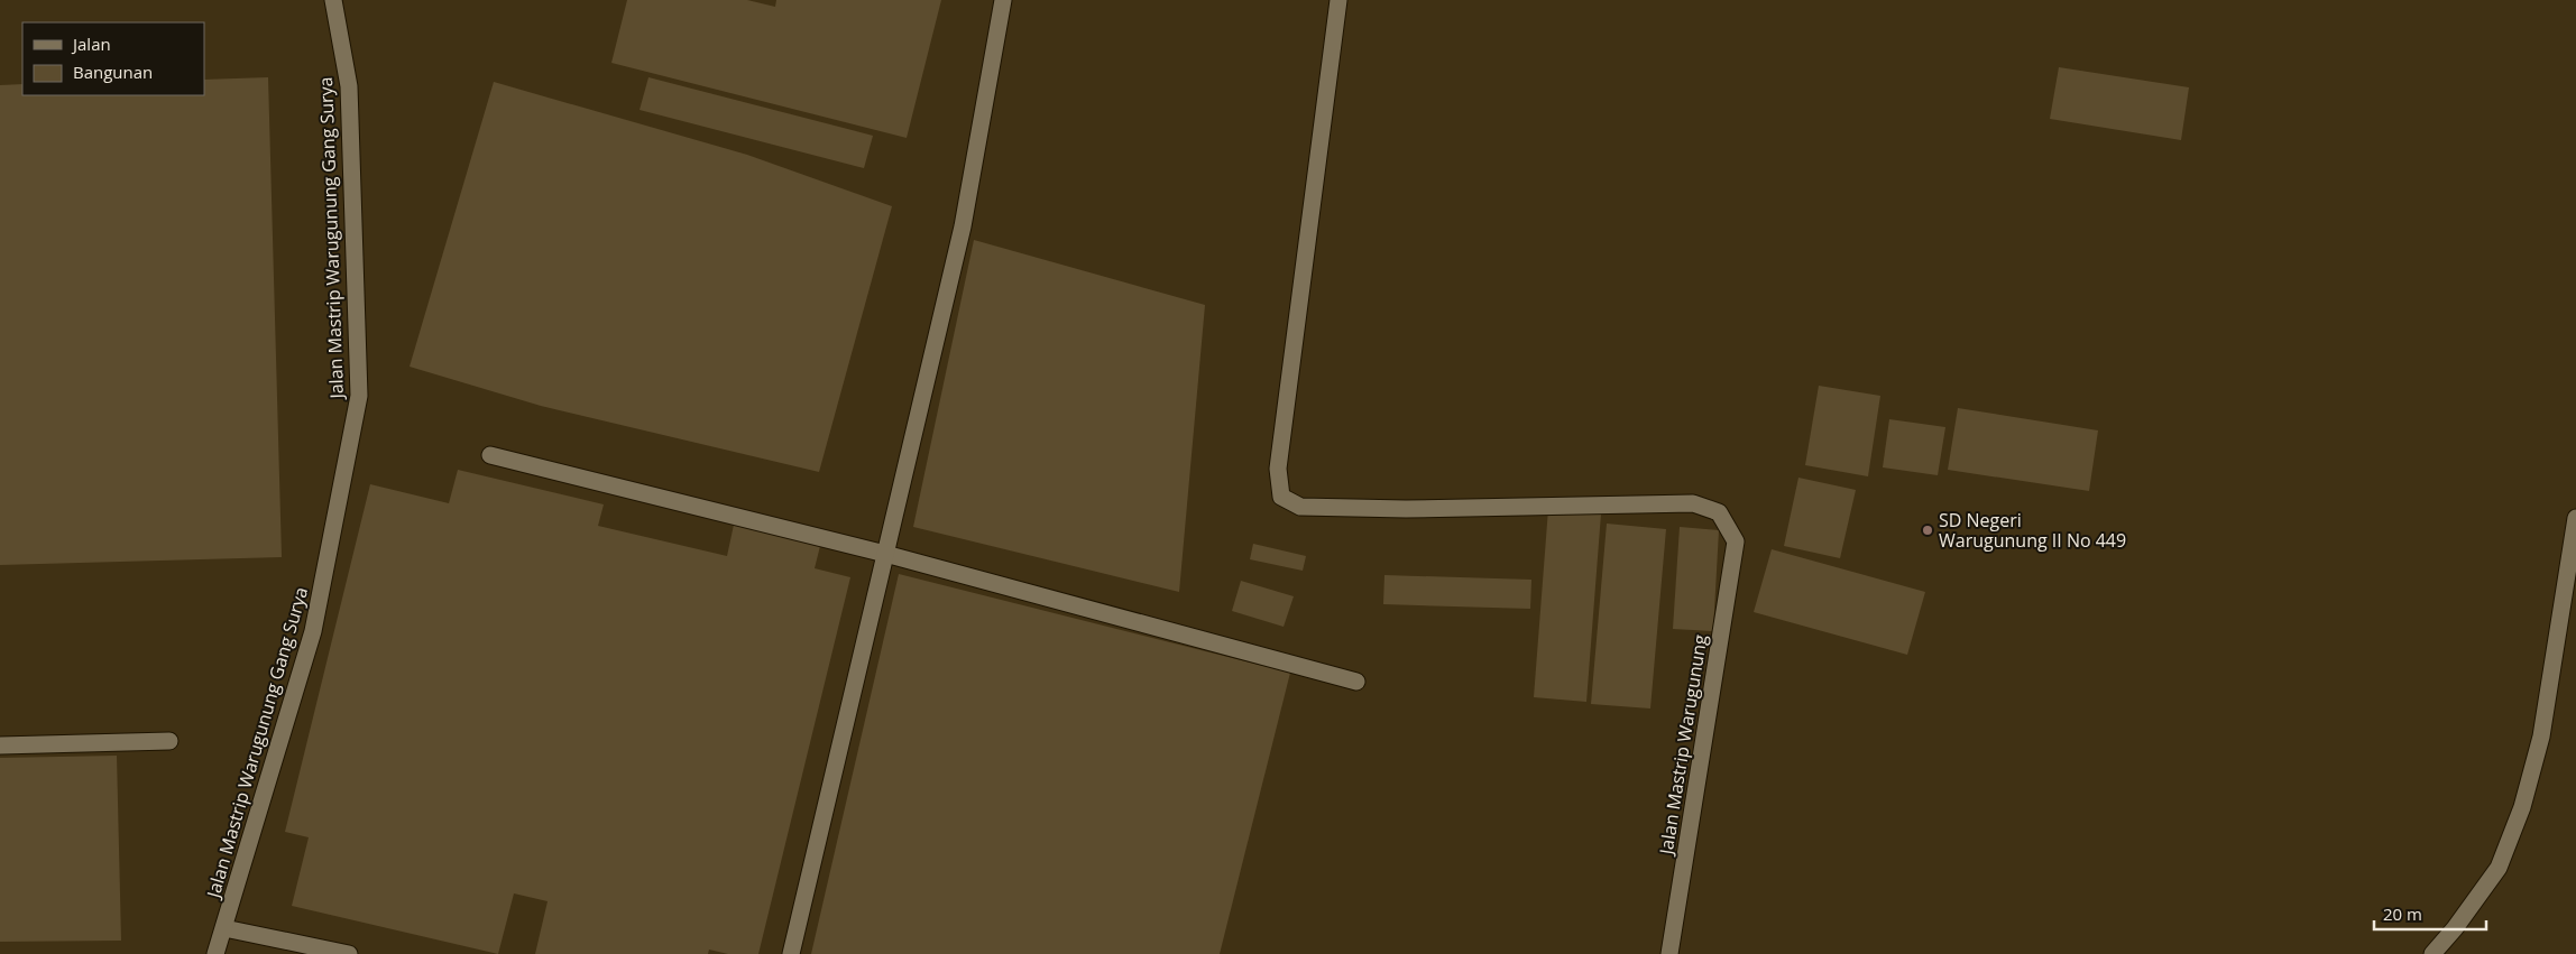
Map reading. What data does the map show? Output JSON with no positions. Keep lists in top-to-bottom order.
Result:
{
  "streets": {
    "street": ["Jalan Mastrip Warugunung Gang Surya", "Jalan Mastrip Warugunung"]
  },
  "places": ["SD Negeri Warugunung II No 449"],
  "legend": ["Jalan", "Bangunan"],
  "scale_bar": "20 m"
}
